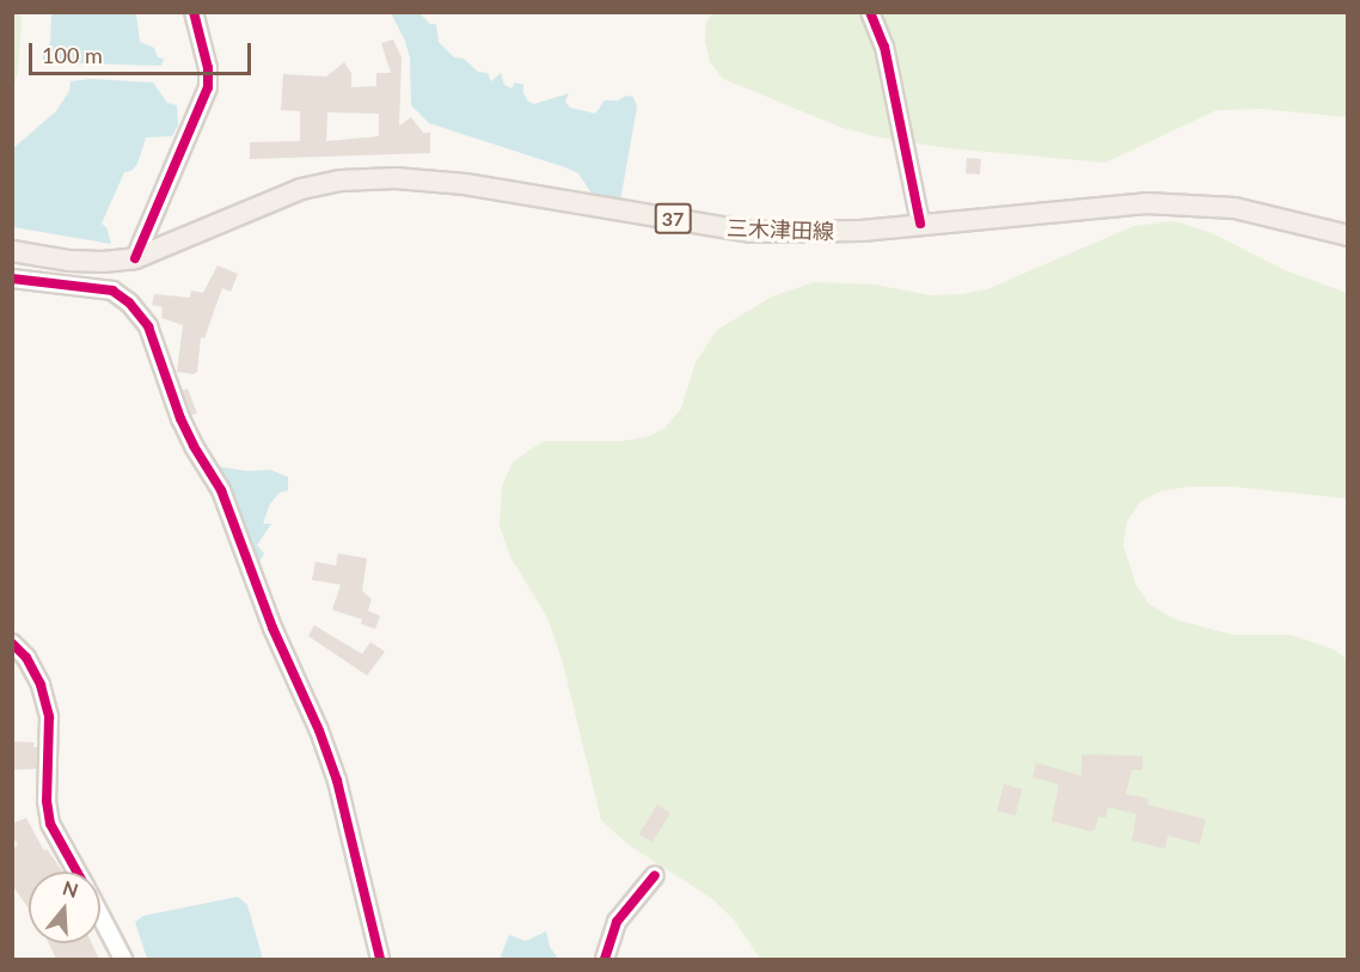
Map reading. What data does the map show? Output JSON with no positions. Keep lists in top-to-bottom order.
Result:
{
  "streets": {
    "main road": ["37", "三木津田線"]
  },
  "scale_bar": "100 m",
  "north": "top"
}
